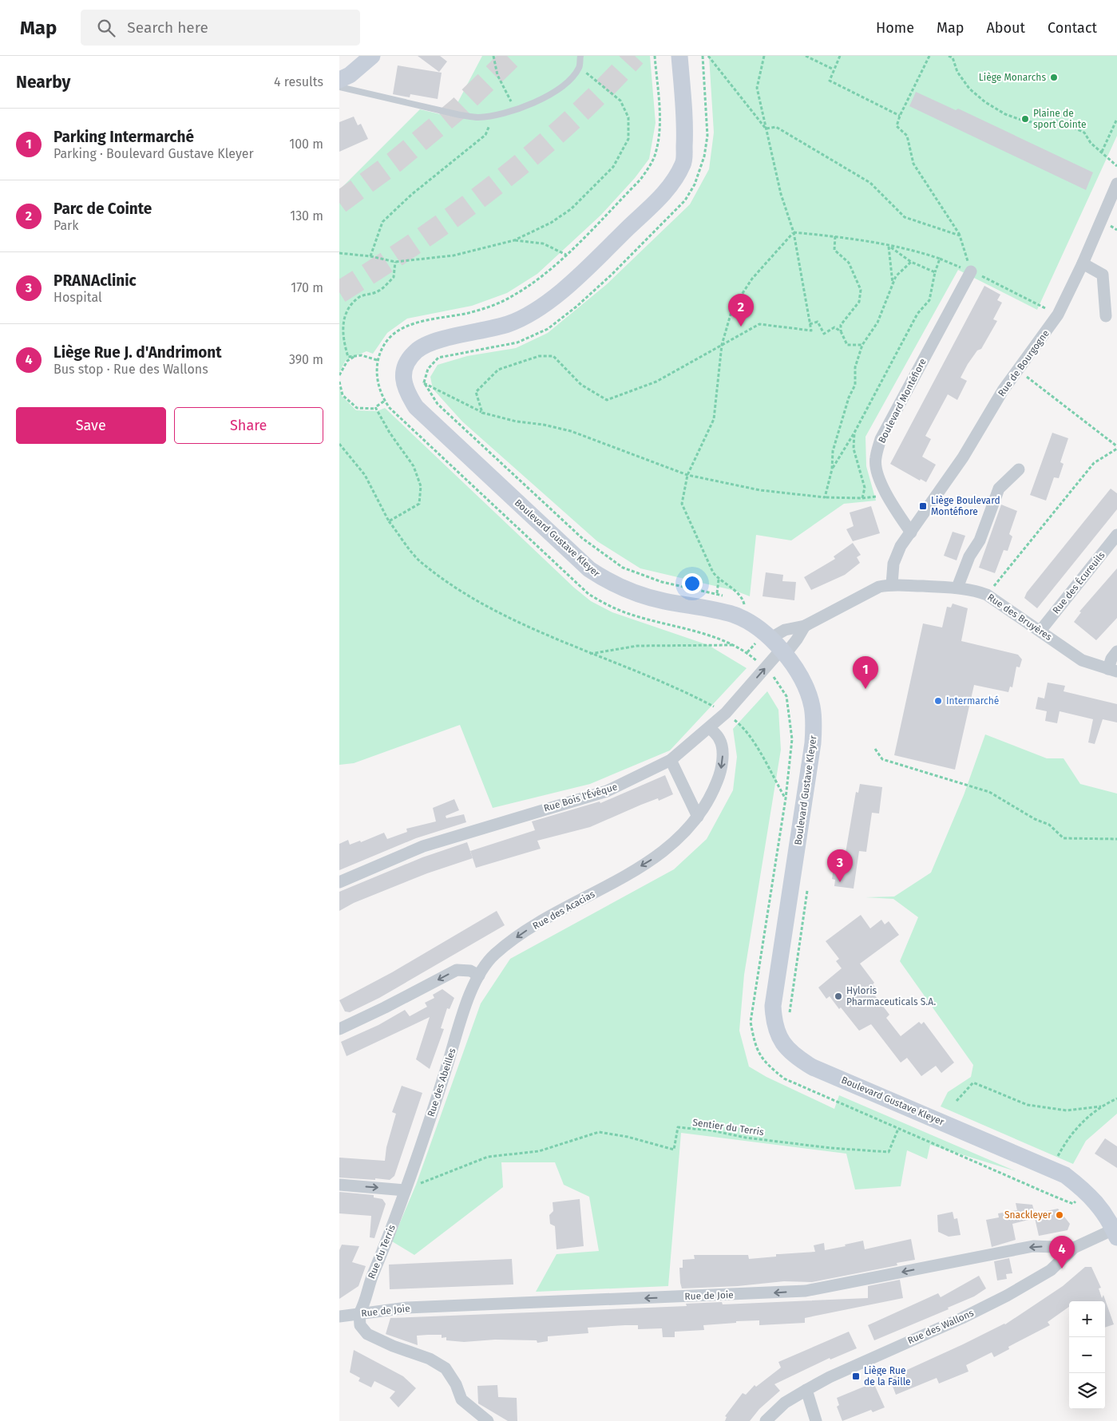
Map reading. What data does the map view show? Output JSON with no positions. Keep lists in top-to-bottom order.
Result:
{
  "streets": {
    "street": [
      "Rue de Bourgogne",
      "Boulevard Montéfiore",
      "Boulevard Gustave Kleyer",
      "Rue des Écureuils",
      "Rue des Bruyères",
      "Rue Bois l'Évêque",
      "Rue des Acacias",
      "Rue des Abeilles",
      "Rue du Terris",
      "Rue de Joie",
      "Rue des Wallons"
    ],
    "path": ["Sentier du Terris"]
  },
  "crossings": [
    ["Rue de Bourgogne", "Boulevard Montéfiore"],
    ["Boulevard Gustave Kleyer", "Rue Bois l'Évêque"],
    ["Boulevard Gustave Kleyer", "Rue des Wallons"],
    ["Rue des Écureuils", "Rue des Bruyères"],
    ["Rue Bois l'Évêque", "Rue des Acacias"],
    ["Rue des Acacias", "Rue des Abeilles"],
    ["Rue des Abeilles", "Sentier du Terris"],
    ["Rue des Abeilles", "Rue du Terris"],
    ["Rue du Terris", "Rue de Joie"],
    ["Rue de Joie", "Rue des Wallons"]
  ],
  "one_way": ["Rue des Acacias", "Rue de Joie"],
  "places": {
    "other": [
      "Liège Monarchs",
      "Plaine de sport Cointe",
      "Intermarché",
      "Hyloris Pharmaceuticals S.A.",
      "Snackleyer"
    ],
    "transit": ["Liège Boulevard Montéfiore", "Liège Rue de la Faille"]
  },
  "page": {
    "header": "Map",
    "search": "Search here",
    "nav": [
      "Home",
      "Map",
      "About",
      "Contact"
    ],
    "heading": ["Nearby", "4 results"],
    "list": [
      {
        "mark": "1",
        "name": "Parking Intermarché",
        "note": "Parking · Boulevard Gustave Kleyer",
        "value": "100 m"
      },
      {
        "mark": "2",
        "name": "Parc de Cointe",
        "note": "Park",
        "value": "130 m"
      },
      {
        "mark": "3",
        "name": "PRANAclinic",
        "note": "Hospital",
        "value": "170 m"
      },
      {
        "mark": "4",
        "name": "Liège Rue J. d'Andrimont",
        "note": "Bus stop · Rue des Wallons",
        "value": "390 m"
      }
    ],
    "pins": [
      "2",
      "1",
      "3",
      "4"
    ],
    "buttons": ["Save", "Share"],
    "map_buttons": ["+", "−"]
  }
}
